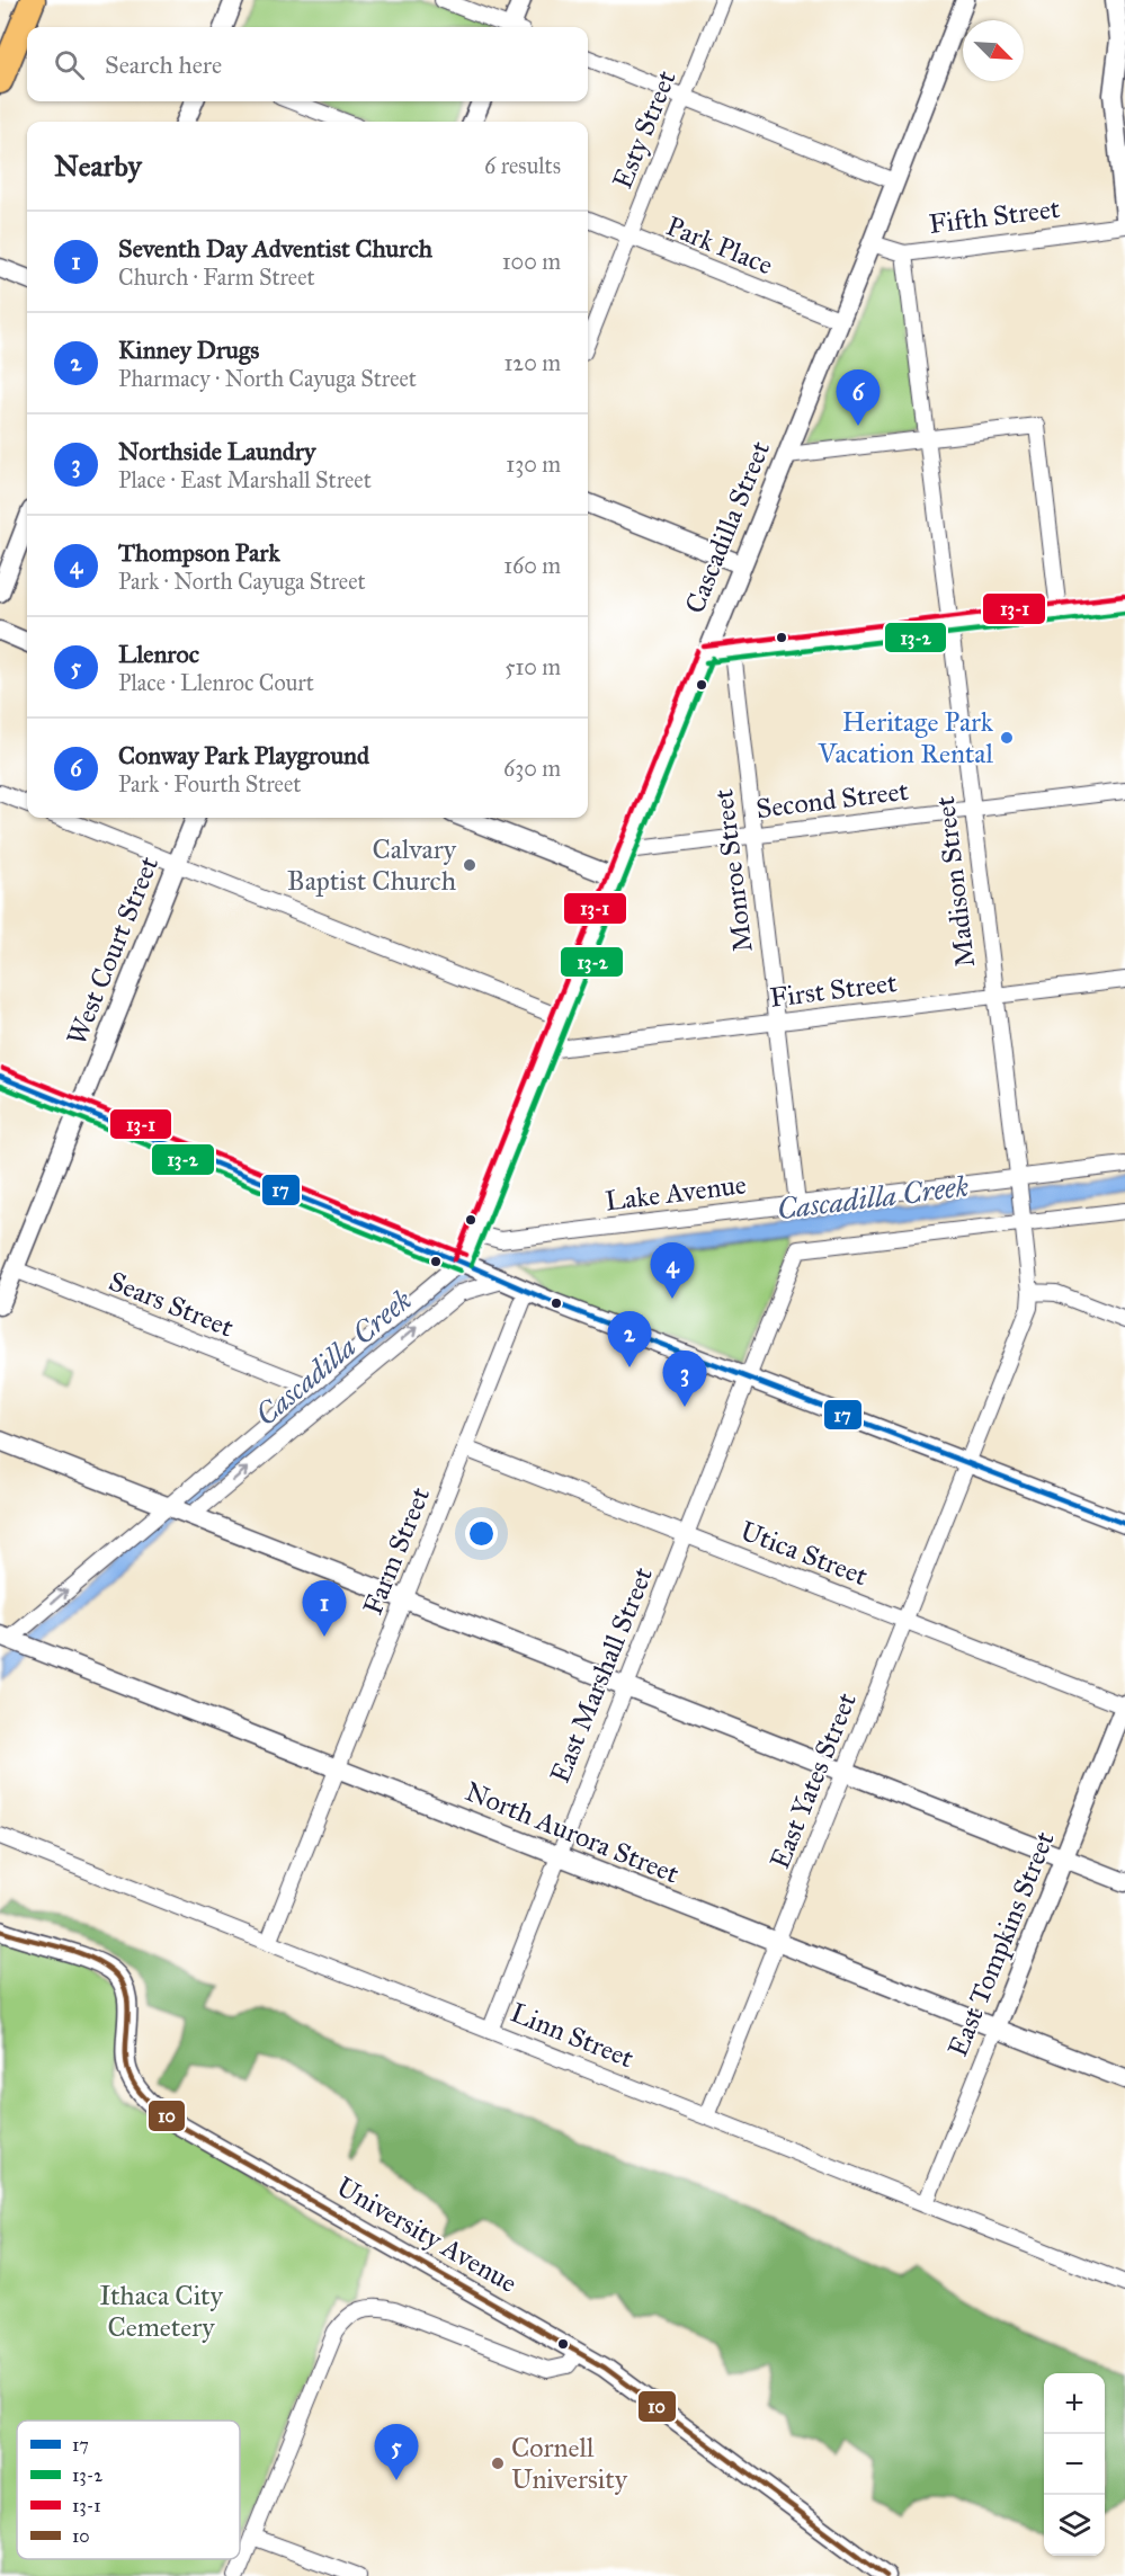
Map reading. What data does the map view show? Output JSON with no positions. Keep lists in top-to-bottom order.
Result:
{
  "streets": {
    "street": [
      "Esty Street",
      "Fifth Street",
      "Park Place",
      "Cascadilla Street",
      "Second Street",
      "Monroe Street",
      "Madison Street",
      "West Court Street",
      "First Street",
      "Lake Avenue",
      "Sears Street",
      "Farm Street",
      "Utica Street",
      "East Marshall Street",
      "East Yates Street",
      "North Aurora Street",
      "East Tompkins Street",
      "Linn Street",
      "University Avenue"
    ]
  },
  "crossings": [
    ["Esty Street", "Park Place"],
    ["Fifth Street", "Cascadilla Street"],
    ["Fifth Street", "Madison Street"],
    ["Park Place", "Cascadilla Street"],
    ["Cascadilla Street", "Second Street"],
    ["Cascadilla Street", "First Street"],
    ["Cascadilla Street", "Lake Avenue"],
    ["Second Street", "Monroe Street"],
    ["Second Street", "Madison Street"],
    ["Monroe Street", "First Street"],
    ["Monroe Street", "Lake Avenue"],
    ["Madison Street", "First Street"],
    ["Madison Street", "Lake Avenue"],
    ["Madison Street", "East Marshall Street"],
    ["Madison Street", "East Yates Street"],
    ["West Court Street", "Sears Street"],
    ["Farm Street", "Utica Street"],
    ["Farm Street", "North Aurora Street"],
    ["Farm Street", "Linn Street"],
    ["Utica Street", "East Marshall Street"],
    ["Utica Street", "East Yates Street"],
    ["Utica Street", "East Tompkins Street"],
    ["East Marshall Street", "North Aurora Street"],
    ["East Marshall Street", "Linn Street"],
    ["East Yates Street", "North Aurora Street"],
    ["East Yates Street", "Linn Street"],
    ["North Aurora Street", "East Tompkins Street"],
    ["East Tompkins Street", "Linn Street"]
  ],
  "water": ["Cascadilla Creek"],
  "parks": ["Ithaca City Cemetery"],
  "places": ["Heritage Park Vacation Rental", "Calvary Baptist Church", "Cornell University"],
  "lines": [
    "transit line 13-1",
    "transit line 13-2",
    "transit line 17",
    "transit line 10"
  ],
  "legend": [
    "17",
    "13-2",
    "13-1",
    "10"
  ],
  "north": "bottom right",
  "page": {
    "search": "Search here",
    "heading": ["Nearby", "6 results"],
    "list": [
      {
        "mark": "1",
        "name": "Seventh Day Adventist Church",
        "note": "Church · Farm Street",
        "value": "100 m"
      },
      {
        "mark": "2",
        "name": "Kinney Drugs",
        "note": "Pharmacy · North Cayuga Street",
        "value": "120 m"
      },
      {
        "mark": "3",
        "name": "Northside Laundry",
        "note": "Place · East Marshall Street",
        "value": "130 m"
      },
      {
        "mark": "4",
        "name": "Thompson Park",
        "note": "Park · North Cayuga Street",
        "value": "160 m"
      },
      {
        "mark": "5",
        "name": "Llenroc",
        "note": "Place · Llenroc Court",
        "value": "510 m"
      },
      {
        "mark": "6",
        "name": "Conway Park Playground",
        "note": "Park · Fourth Street",
        "value": "630 m"
      }
    ],
    "pins": [
      "6",
      "4",
      "2",
      "3",
      "1",
      "5"
    ],
    "map_buttons": ["+", "−"]
  }
}
